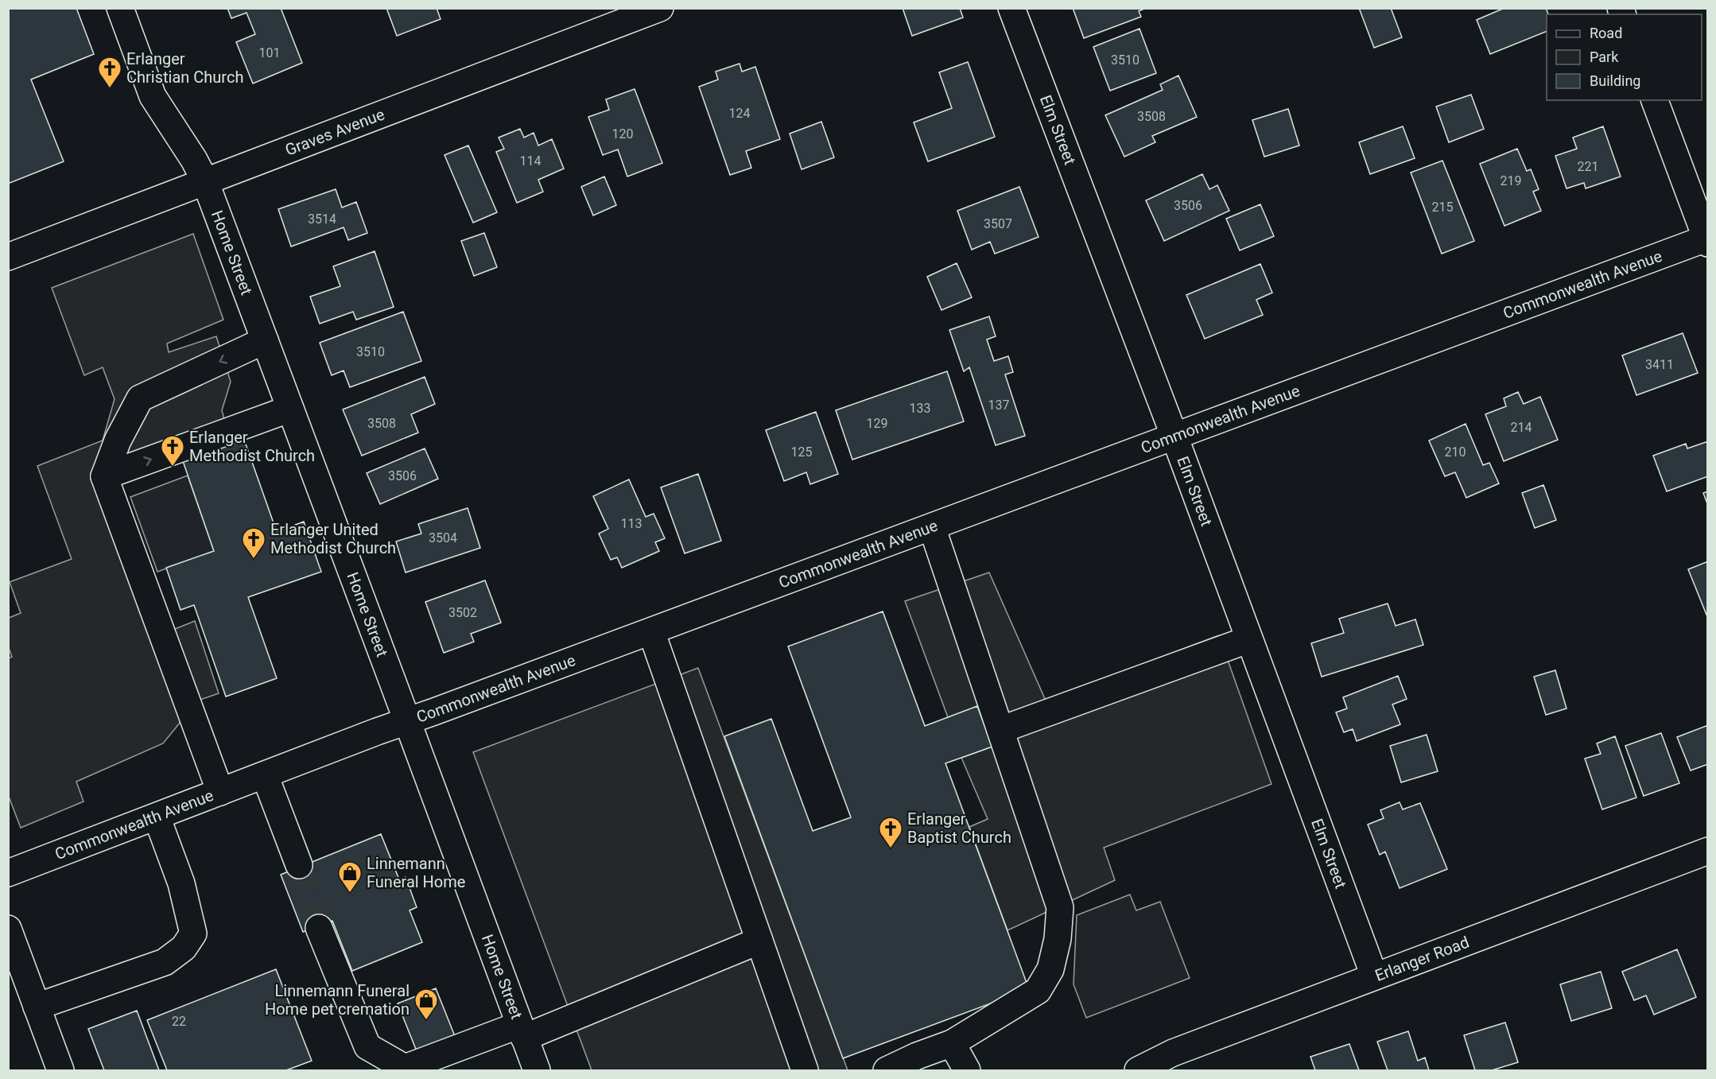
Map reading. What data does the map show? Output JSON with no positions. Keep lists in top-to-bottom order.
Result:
{
  "streets": {
    "street": [
      "Elm Street",
      "Graves Avenue",
      "Home Street",
      "Commonwealth Avenue",
      "Erlanger Road"
    ]
  },
  "crossings": [
    ["Elm Street", "Commonwealth Avenue"],
    ["Elm Street", "Erlanger Road"],
    ["Graves Avenue", "Home Street"],
    ["Home Street", "Commonwealth Avenue"]
  ],
  "places": {
    "church": [
      "Erlanger Christian Church",
      "Erlanger Methodist Church",
      "Erlanger United Methodist Church",
      "Erlanger Baptist Church"
    ],
    "shop": ["Linnemann Funeral Home", "Linnemann Funeral Home pet cremation"]
  },
  "house_numbers": [
    "101",
    "3510",
    "124",
    "3508",
    "120",
    "114",
    "221",
    "219",
    "3506",
    "215",
    "3514",
    "3507",
    "3510",
    "3411",
    "137",
    "133",
    "3508",
    "129",
    "214",
    "125",
    "210",
    "3506",
    "113",
    "3504",
    "3502",
    "22"
  ],
  "legend": ["Road", "Park", "Building"]
}
